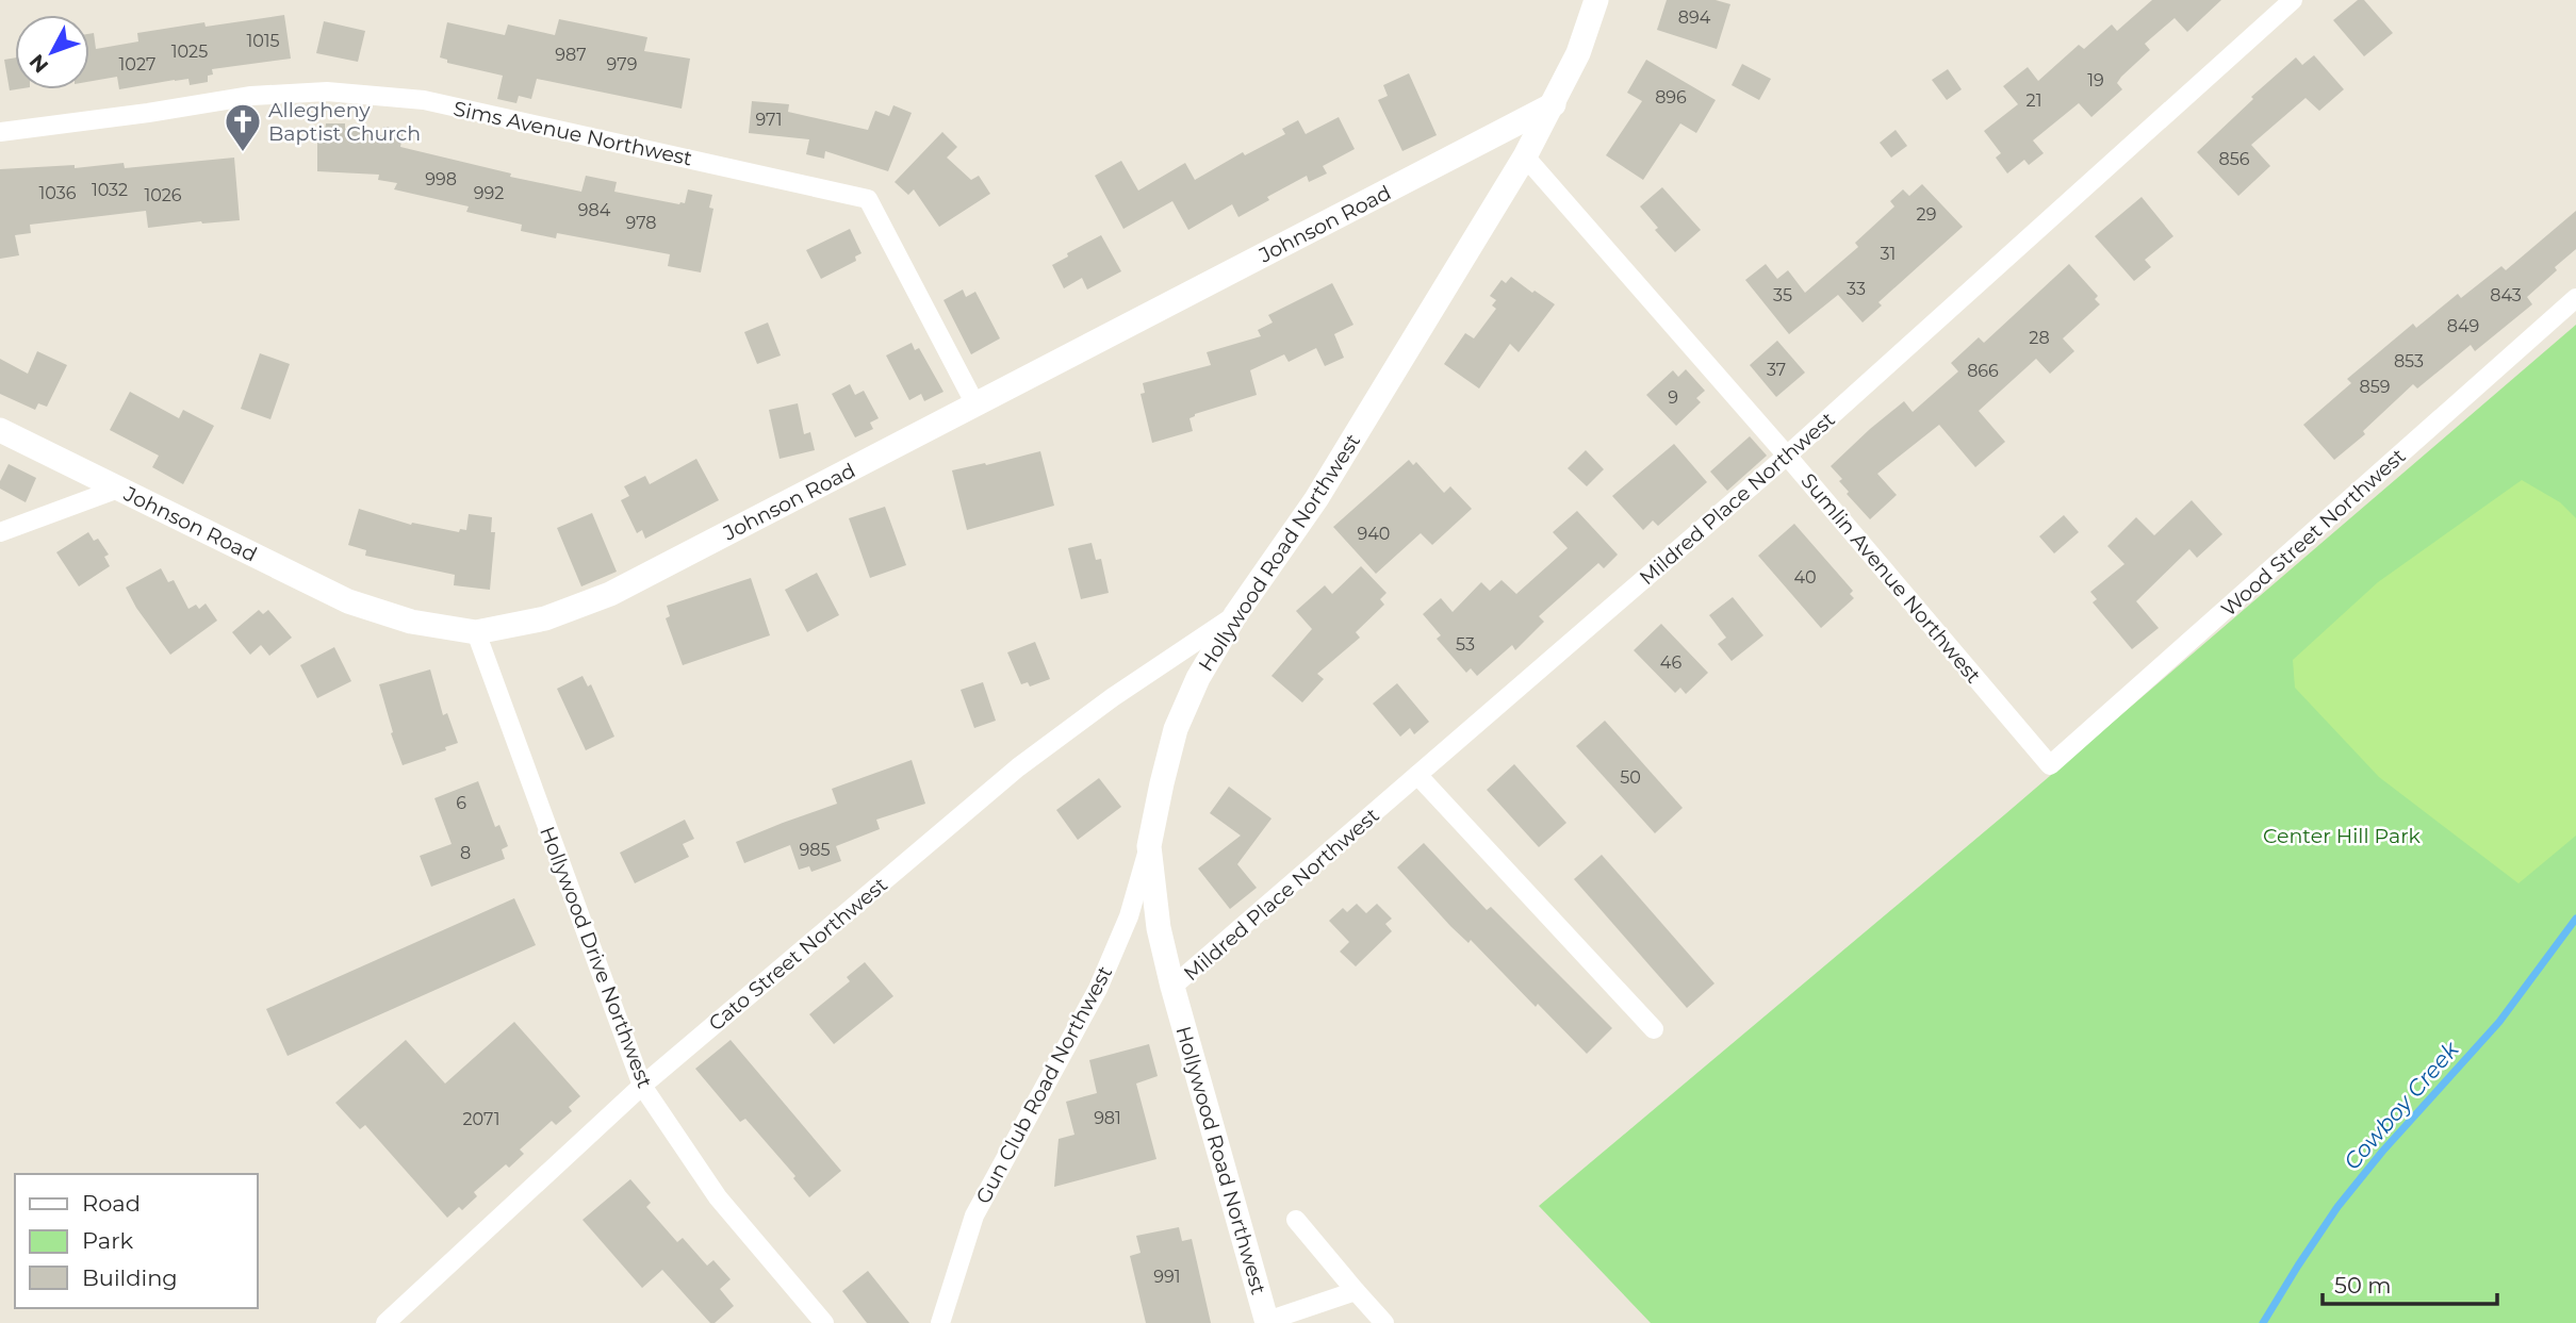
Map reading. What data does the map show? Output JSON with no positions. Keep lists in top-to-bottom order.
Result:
{
  "streets": {
    "street": [
      "Sims Avenue Northwest",
      "Johnson Road",
      "Mildred Place Northwest",
      "Wood Street Northwest",
      "Hollywood Road Northwest",
      "Sumlin Avenue Northwest",
      "Cato Street Northwest",
      "Hollywood Drive Northwest",
      "Gun Club Road Northwest"
    ]
  },
  "crossings": [
    ["Sims Avenue Northwest", "Johnson Road"],
    ["Johnson Road", "Hollywood Road Northwest"],
    ["Johnson Road", "Hollywood Drive Northwest"],
    ["Mildred Place Northwest", "Hollywood Road Northwest"],
    ["Mildred Place Northwest", "Sumlin Avenue Northwest"],
    ["Wood Street Northwest", "Sumlin Avenue Northwest"],
    ["Hollywood Road Northwest", "Sumlin Avenue Northwest"],
    ["Hollywood Road Northwest", "Cato Street Northwest"],
    ["Hollywood Road Northwest", "Gun Club Road Northwest"],
    ["Cato Street Northwest", "Hollywood Drive Northwest"]
  ],
  "water": ["Cowboy Creek"],
  "parks": ["Center Hill Park"],
  "places": {
    "church": ["Allegheny Baptist Church"]
  },
  "house_numbers": [
    "894",
    "1015",
    "1025",
    "987",
    "1027",
    "979",
    "19",
    "896",
    "21",
    "971",
    "856",
    "998",
    "1032",
    "1036",
    "992",
    "1026",
    "984",
    "29",
    "978",
    "31",
    "33",
    "35",
    "843",
    "849",
    "28",
    "853",
    "37",
    "866",
    "859",
    "9",
    "940",
    "40",
    "53",
    "46",
    "50",
    "6",
    "985",
    "8",
    "981",
    "2071",
    "991"
  ],
  "legend": ["Road", "Park", "Building"],
  "scale_bar": "50 m",
  "north": "bottom left"
}
